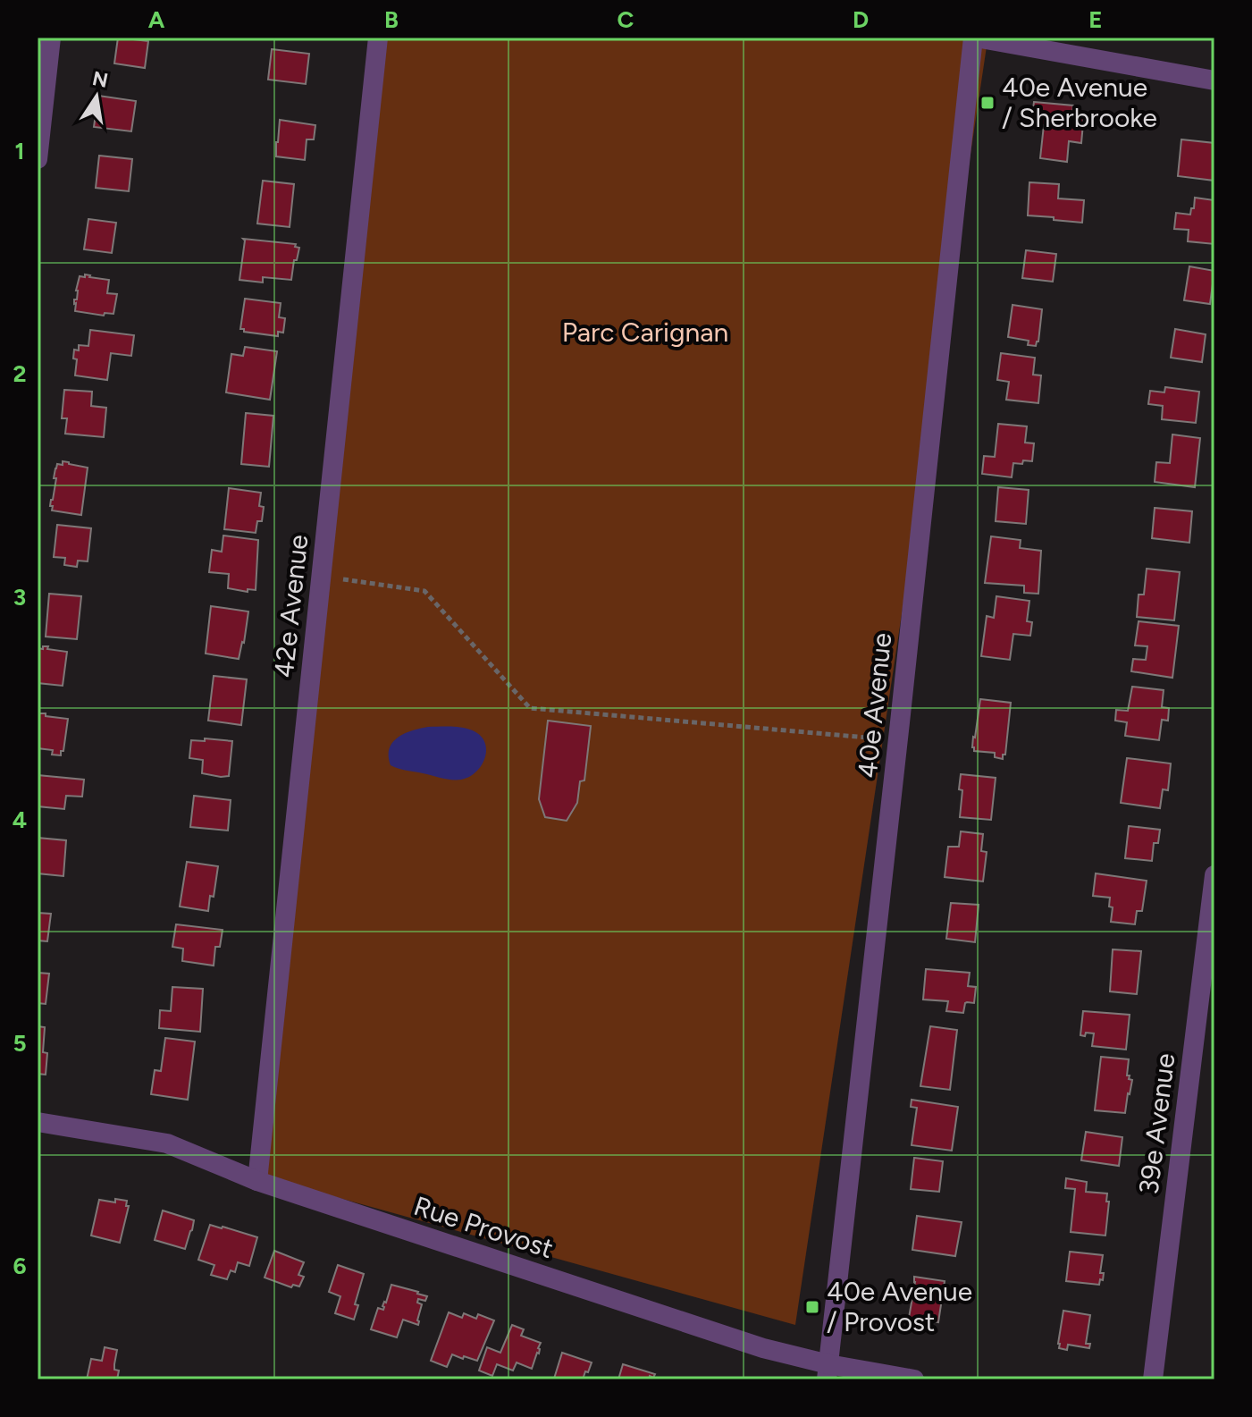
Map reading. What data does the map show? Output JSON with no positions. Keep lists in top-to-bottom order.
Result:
{
  "streets": {
    "street": [
      "42e Avenue",
      "40e Avenue",
      "39e Avenue",
      "Rue Provost"
    ]
  },
  "crossings": [
    ["42e Avenue", "Rue Provost"],
    ["40e Avenue", "Rue Provost"]
  ],
  "parks": ["Parc Carignan"],
  "places": {
    "transit": ["40e Avenue / Sherbrooke", "40e Avenue / Provost"]
  },
  "north": "top",
  "grid": {
    "columns": [
      "A",
      "B",
      "C",
      "D",
      "E"
    ],
    "rows": [
      "1",
      "2",
      "3",
      "4",
      "5",
      "6"
    ]
  }
}
